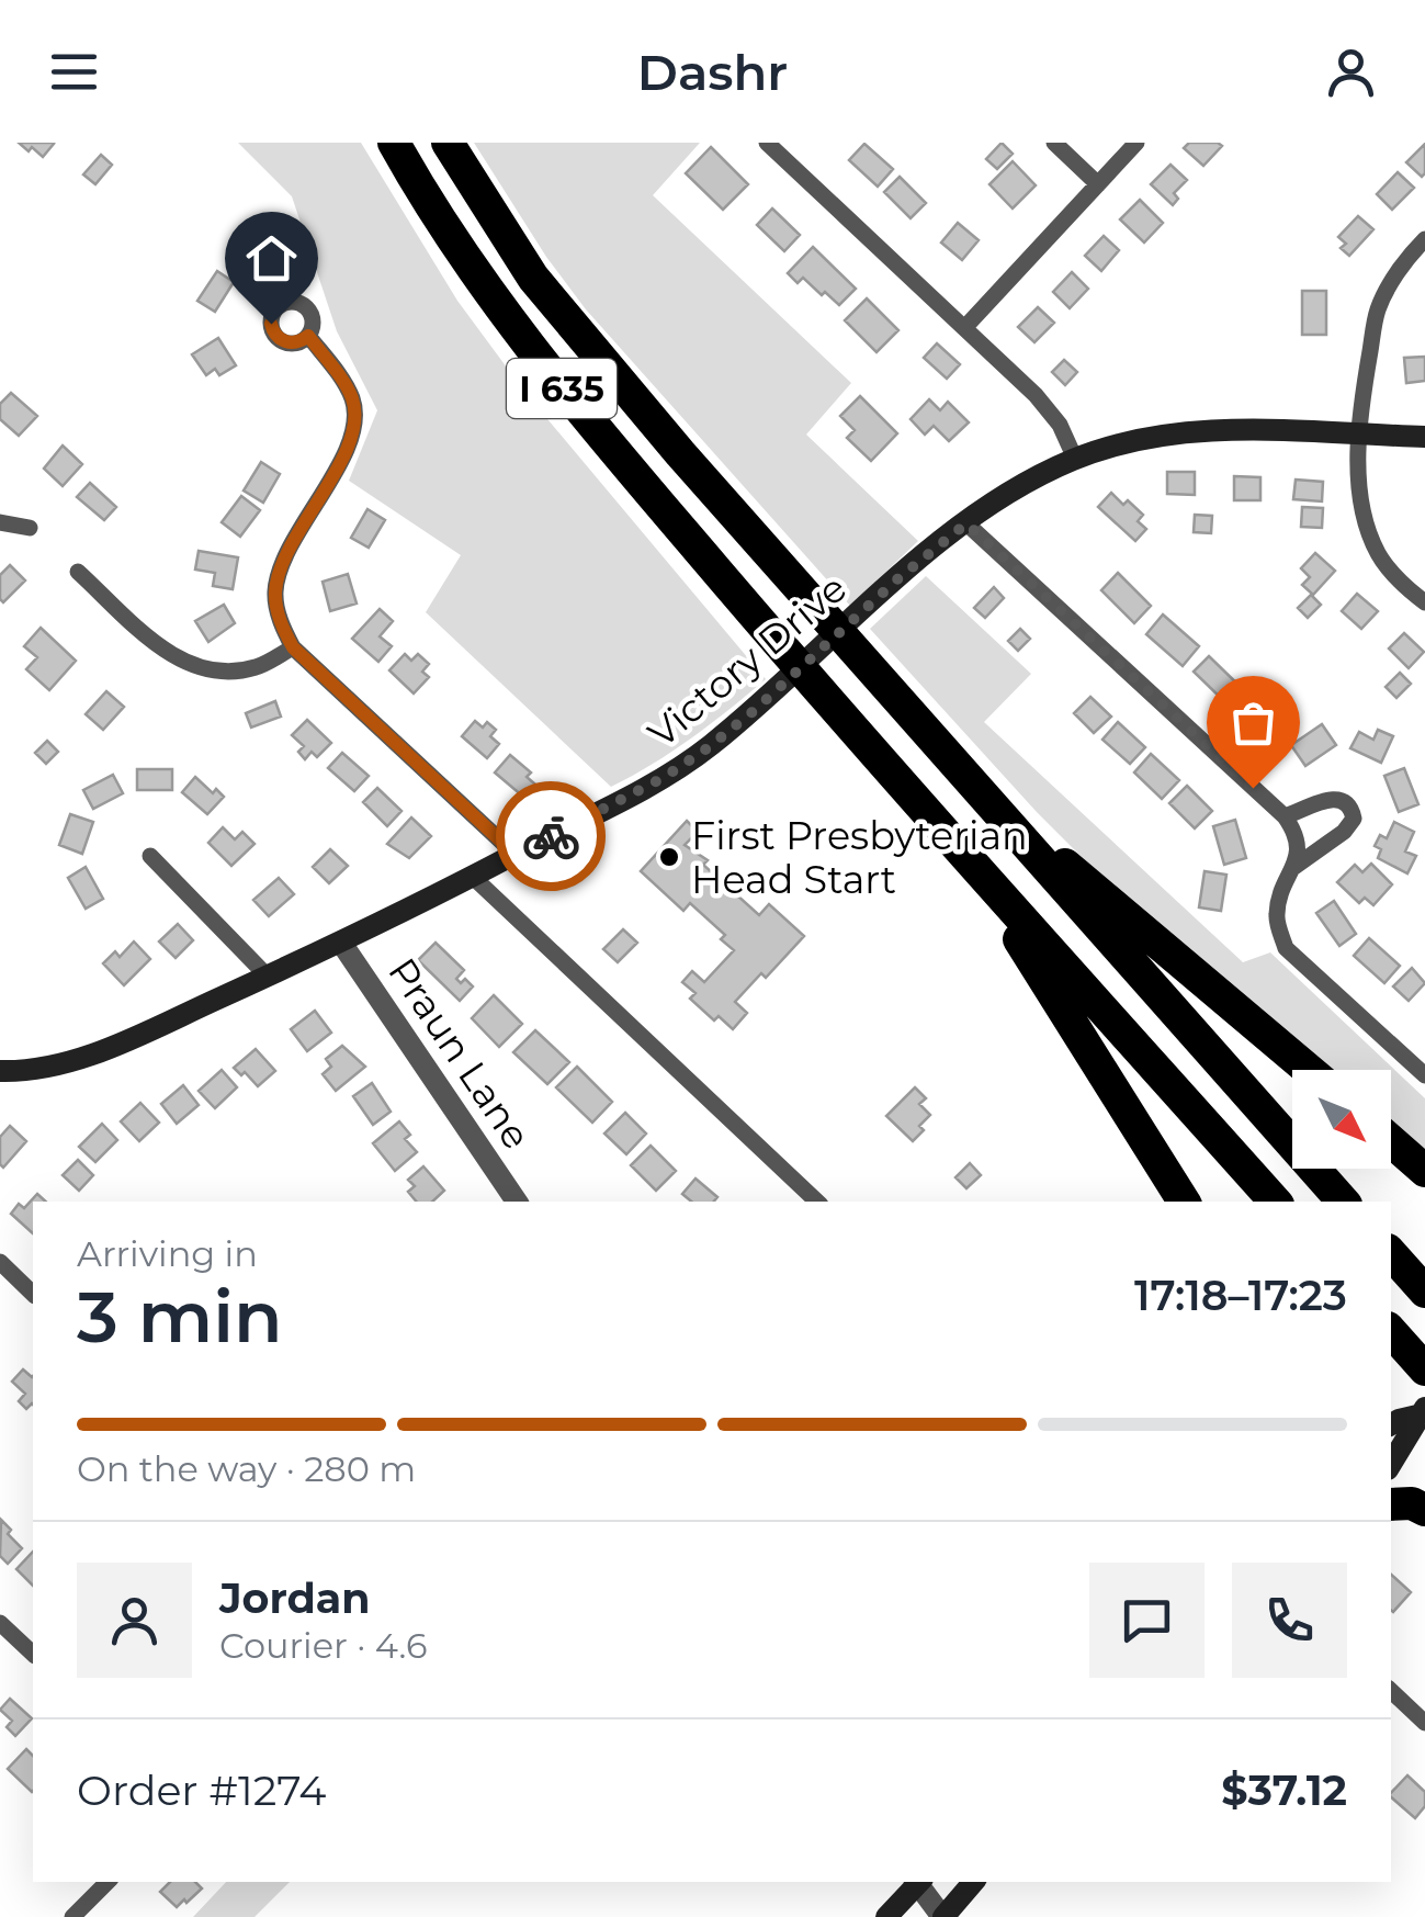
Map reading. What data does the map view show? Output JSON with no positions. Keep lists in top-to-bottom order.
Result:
{
  "streets": {
    "highway": ["I 635"],
    "main road": ["Victory Drive"],
    "street": ["Praun Lane"]
  },
  "crossings": [
    ["Victory Drive", "Praun Lane"]
  ],
  "places": ["First Presbyterian Head Start"],
  "north": "bottom right",
  "page": {
    "header": "Dashr",
    "heading": ["3 min", "Arriving in", "17:18–17:23"],
    "panel": [
      "Jordan",
      "Courier · 4.6",
      "Order #1274",
      "$37.12"
    ],
    "bar": "On the way · 280 m"
  }
}
